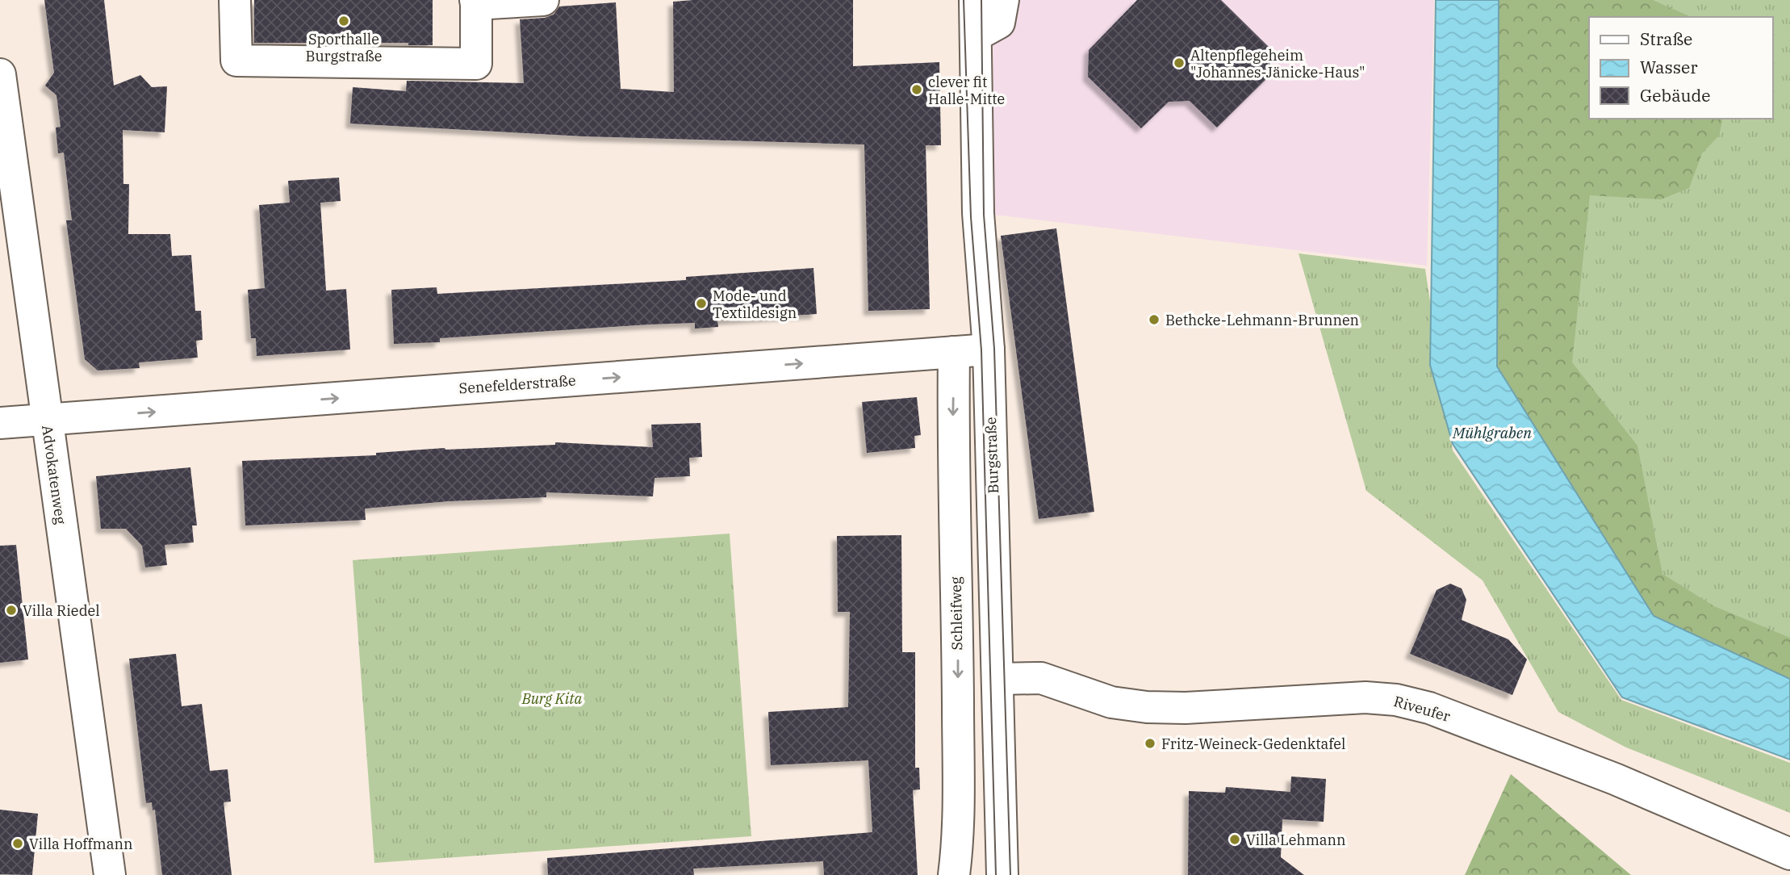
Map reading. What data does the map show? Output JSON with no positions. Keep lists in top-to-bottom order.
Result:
{
  "streets": {
    "street": [
      "Senefelderstraße",
      "Burgstraße",
      "Advokatenweg",
      "Schleifweg",
      "Riveufer"
    ]
  },
  "crossings": [
    ["Senefelderstraße", "Burgstraße"],
    ["Senefelderstraße", "Advokatenweg"],
    ["Senefelderstraße", "Schleifweg"],
    ["Burgstraße", "Riveufer"]
  ],
  "one_way": ["Senefelderstraße", "Schleifweg"],
  "water": ["Mühlgraben"],
  "parks": ["Burg Kita"],
  "places": [
    "Sporthalle Burgstraße",
    "Altenpflegeheim \"Johannes-Jänicke-Haus\"",
    "clever fit Halle-Mitte",
    "Mode- und Textildesign",
    "Bethcke-Lehmann-Brunnen",
    "Villa Riedel",
    "Fritz-Weineck-Gedenktafel",
    "Villa Lehmann",
    "Villa Hoffmann"
  ],
  "legend": ["Straße", "Wasser", "Gebäude"]
}
